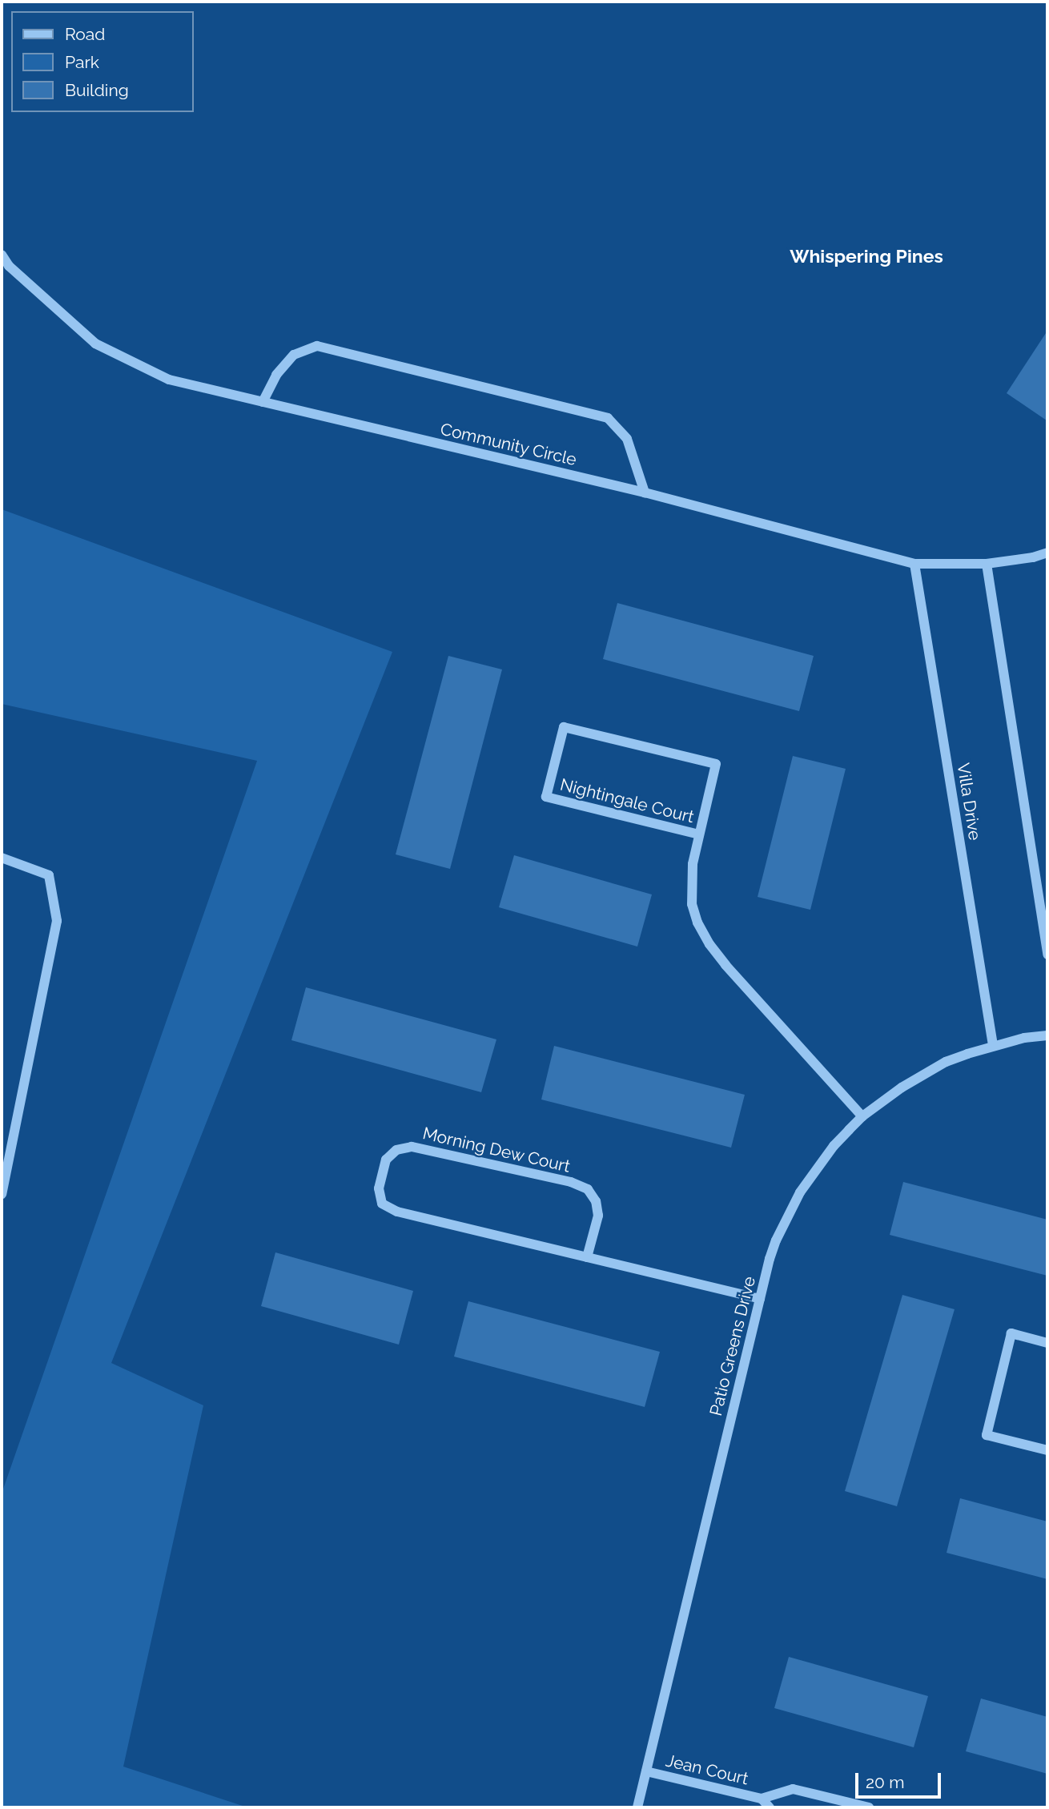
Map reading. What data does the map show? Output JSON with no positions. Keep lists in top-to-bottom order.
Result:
{
  "streets": {
    "street": [
      "Community Circle",
      "Nightingale Court",
      "Villa Drive",
      "Morning Dew Court",
      "Patio Greens Drive",
      "Jean Court"
    ]
  },
  "crossings": [
    ["Community Circle", "Villa Drive"],
    ["Nightingale Court", "Patio Greens Drive"],
    ["Villa Drive", "Patio Greens Drive"],
    ["Morning Dew Court", "Patio Greens Drive"],
    ["Patio Greens Drive", "Jean Court"]
  ],
  "districts": ["Whispering Pines"],
  "legend": ["Road", "Park", "Building"],
  "scale_bar": "20 m"
}
